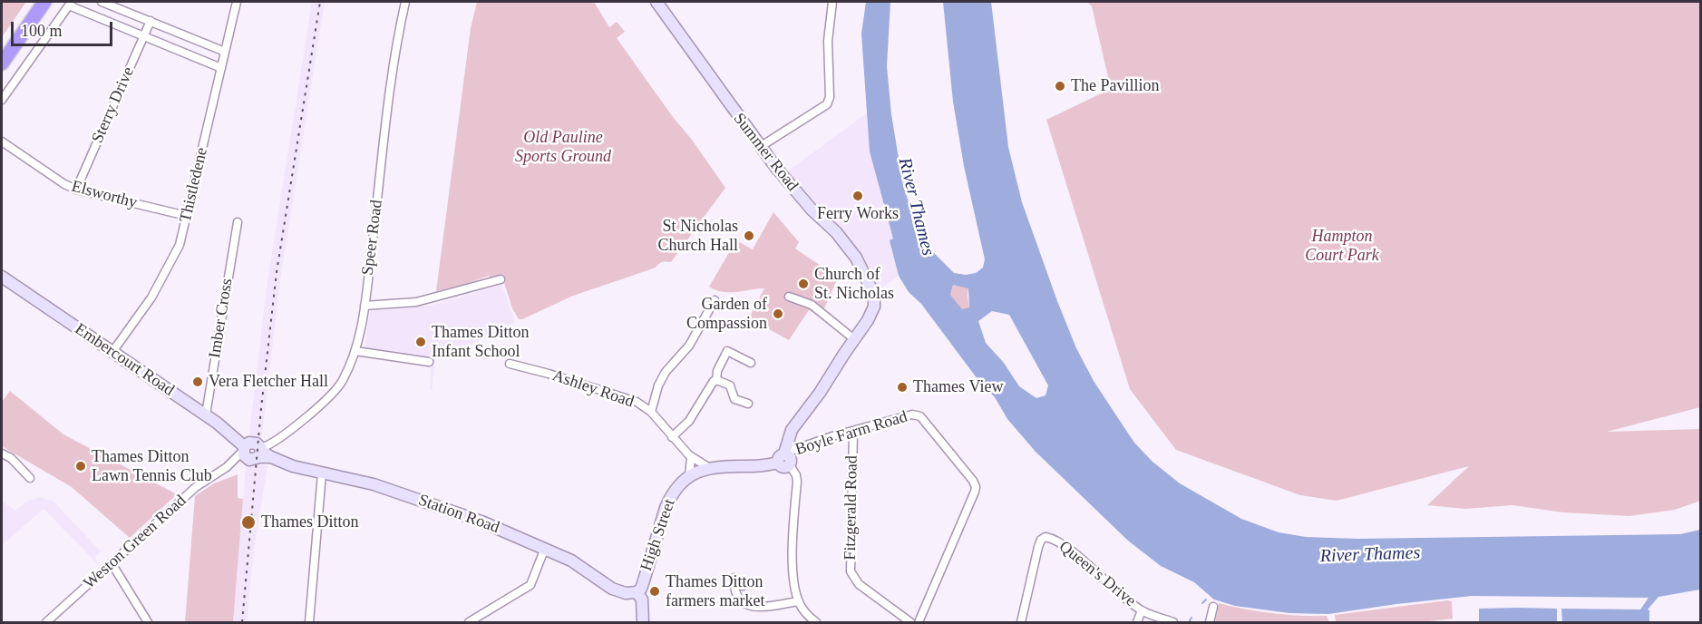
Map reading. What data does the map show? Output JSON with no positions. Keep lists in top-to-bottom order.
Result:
{
  "streets": {
    "street": [
      "Sterry Drive",
      "Summer Road",
      "Thistledene",
      "Elsworthy",
      "Speer Road",
      "Imber Cross",
      "Embercourt Road",
      "Ashley Road",
      "Boyle Farm Road",
      "Fitzgerald Road",
      "Station Road",
      "High Street",
      "Weston Green Road",
      "Queen's Drive"
    ]
  },
  "crossings": [
    ["Sterry Drive", "Elsworthy"],
    ["Thistledene", "Elsworthy"],
    ["Thistledene", "Embercourt Road"],
    ["Speer Road", "Station Road"],
    ["Imber Cross", "Embercourt Road"],
    ["Embercourt Road", "Weston Green Road"],
    ["Boyle Farm Road", "Fitzgerald Road"],
    ["Station Road", "High Street"]
  ],
  "water": ["River Thames"],
  "parks": ["Old Pauline Sports Ground", "Hampton Court Park"],
  "places": [
    "The Pavillion",
    "Ferry Works",
    "St Nicholas Church Hall",
    "Church of St. Nicholas",
    "Garden of Compassion",
    "Thames Ditton Infant School",
    "Vera Fletcher Hall",
    "Thames View",
    "Thames Ditton Lawn Tennis Club",
    "Thames Ditton",
    "Thames Ditton farmers market"
  ],
  "scale_bar": "100 m"
}
